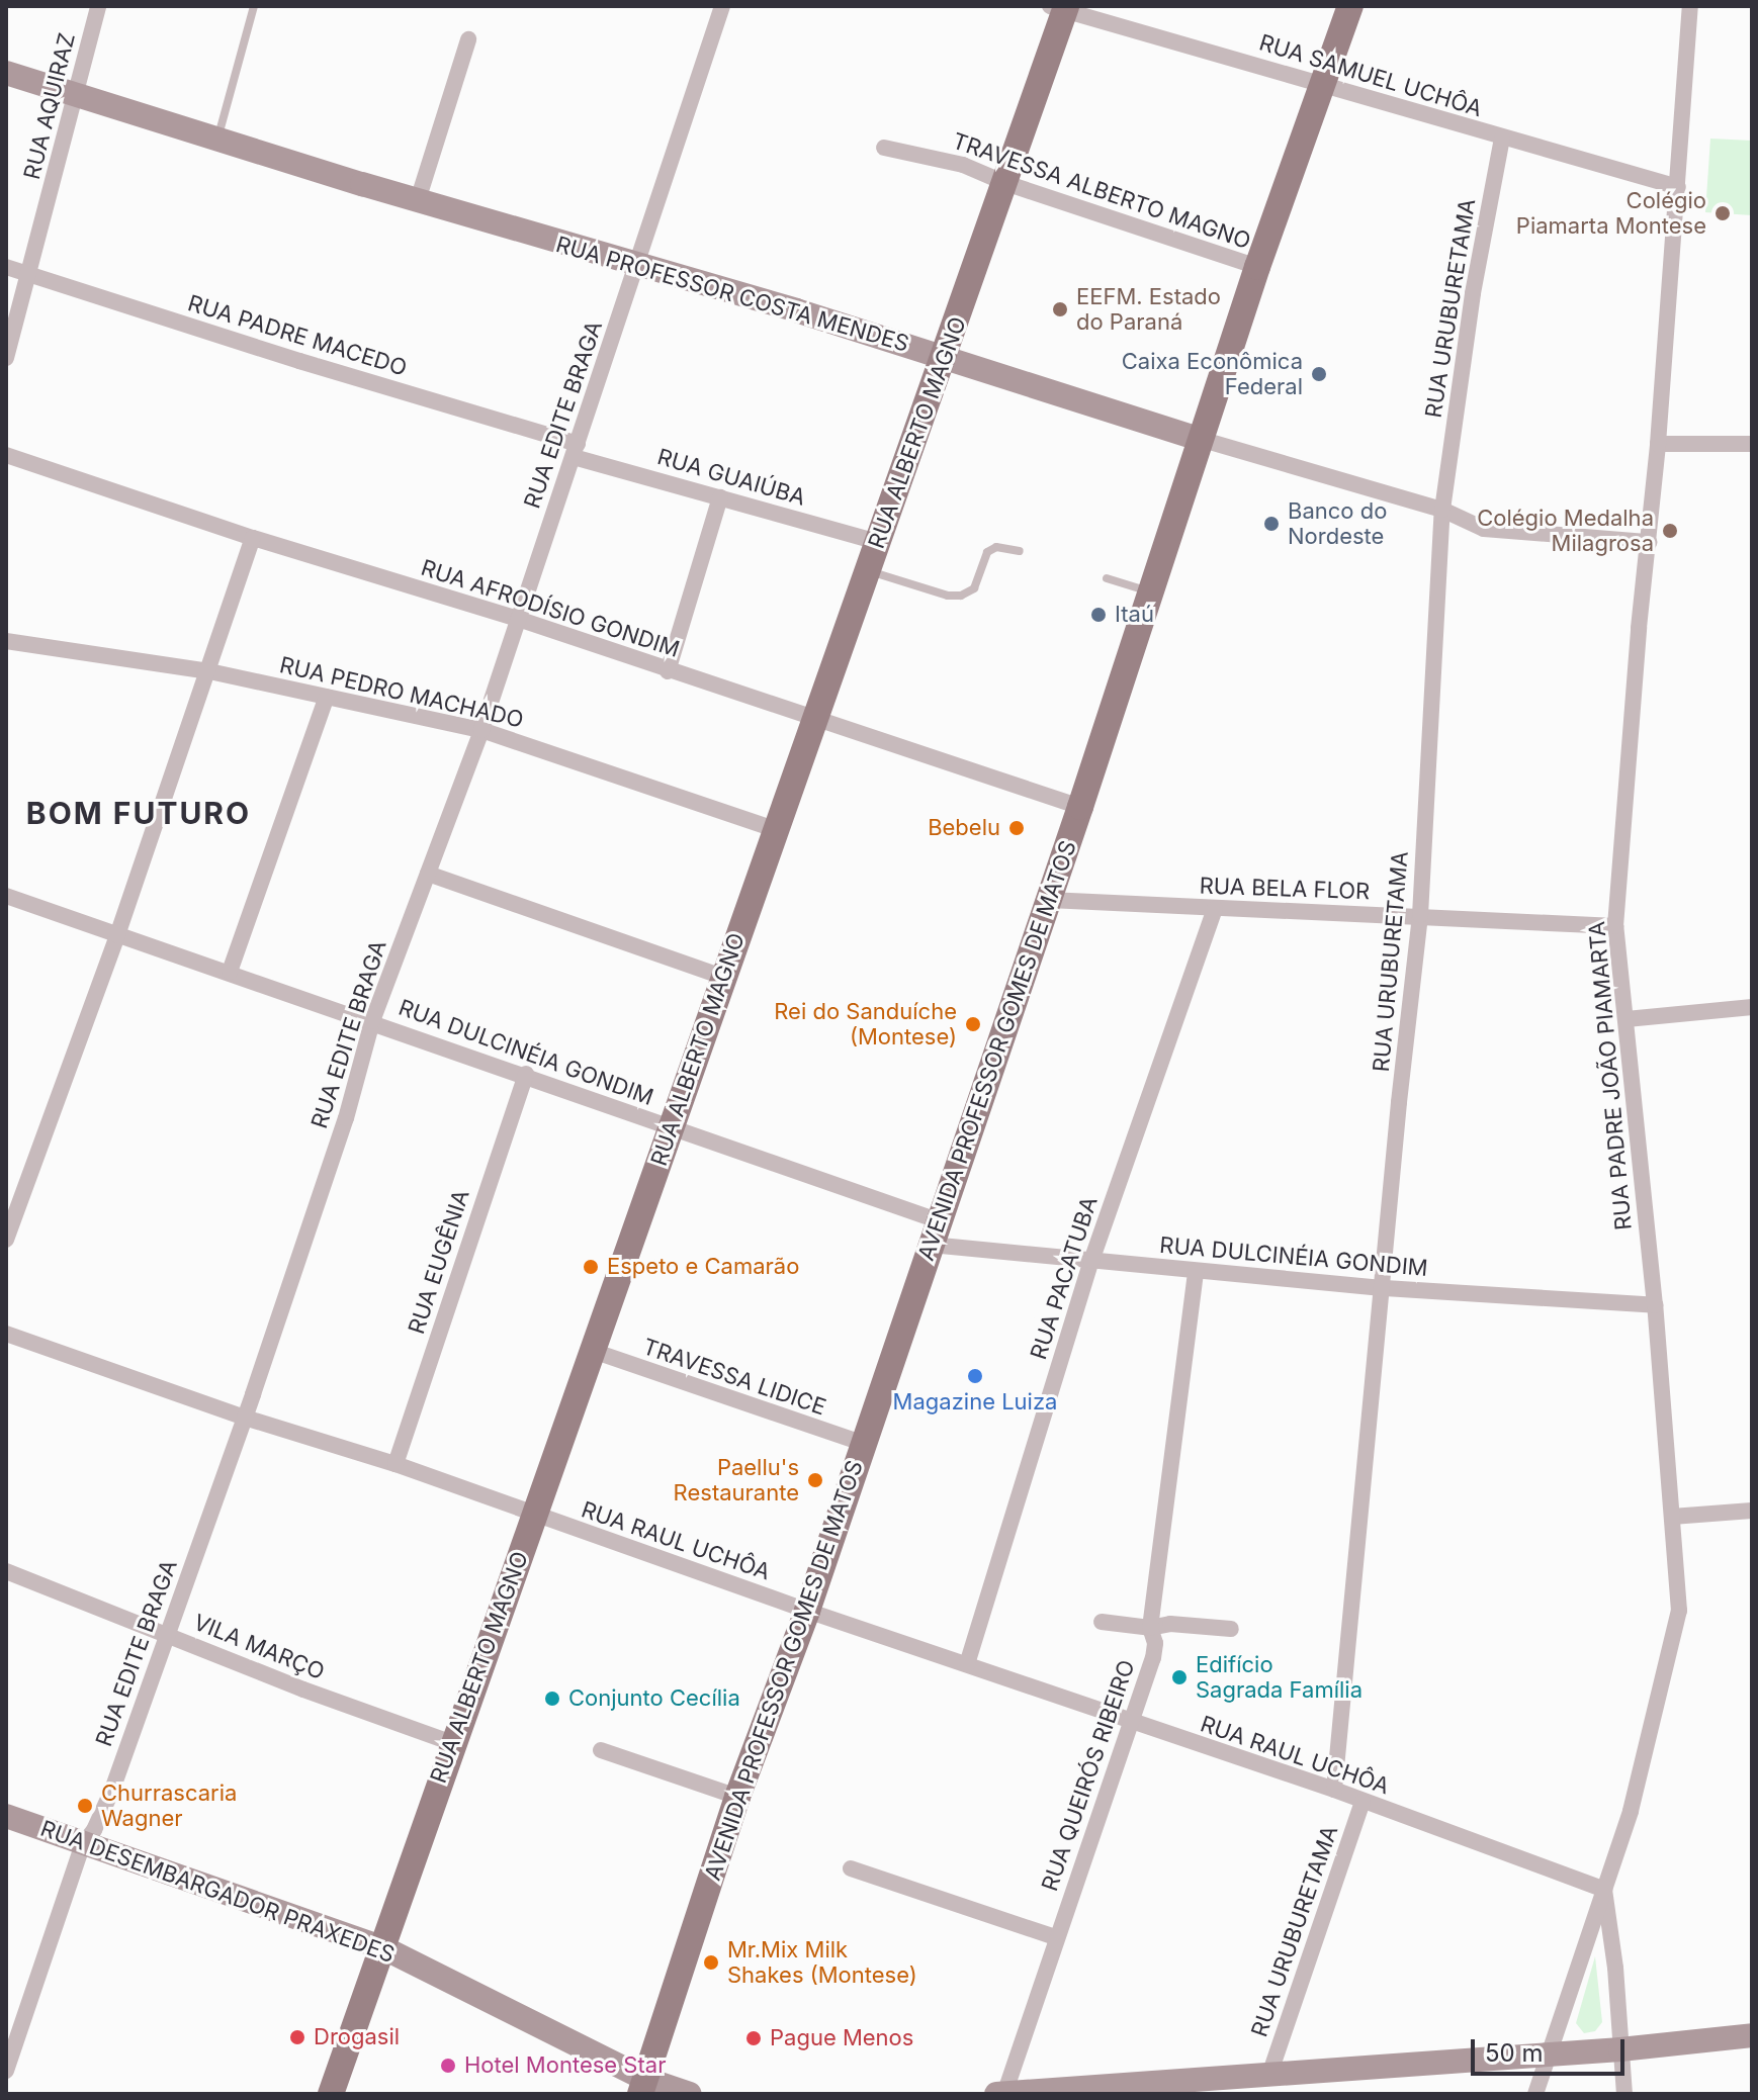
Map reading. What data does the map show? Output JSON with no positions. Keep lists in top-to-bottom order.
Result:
{
  "streets": {
    "main road": ["RUA ALBERTO MAGNO", "AVENIDA PROFESSOR GOMES DE MATOS"],
    "street": [
      "RUA SAMUEL UCHÔA",
      "RUA AQUIRAZ",
      "TRAVESSA ALBERTO MAGNO",
      "RUA PROFESSOR COSTA MENDES",
      "RUA URUBURETAMA",
      "RUA PADRE MACEDO",
      "RUA EDITE BRAGA",
      "RUA GUAIÚBA",
      "RUA AFRODÍSIO GONDIM",
      "RUA PEDRO MACHADO",
      "RUA BELA FLOR",
      "RUA DULCINÉIA GONDIM",
      "RUA PADRE JOÃO PIAMARTA",
      "RUA EUGÊNIA",
      "RUA PACATUBA",
      "TRAVESSA LIDICE",
      "RUA RAUL UCHÔA",
      "VILA MARÇO",
      "RUA QUEIRÓS RIBEIRO",
      "RUA DESEMBARGADOR PRAXEDES"
    ]
  },
  "crossings": [
    ["RUA SAMUEL UCHÔA", "RUA URUBURETAMA"],
    ["RUA SAMUEL UCHÔA", "RUA ALBERTO MAGNO"],
    ["RUA SAMUEL UCHÔA", "AVENIDA PROFESSOR GOMES DE MATOS"],
    ["RUA SAMUEL UCHÔA", "RUA PADRE JOÃO PIAMARTA"],
    ["RUA AQUIRAZ", "RUA PROFESSOR COSTA MENDES"],
    ["RUA AQUIRAZ", "RUA PADRE MACEDO"],
    ["TRAVESSA ALBERTO MAGNO", "RUA ALBERTO MAGNO"],
    ["TRAVESSA ALBERTO MAGNO", "AVENIDA PROFESSOR GOMES DE MATOS"],
    ["RUA PROFESSOR COSTA MENDES", "RUA URUBURETAMA"],
    ["RUA PROFESSOR COSTA MENDES", "RUA EDITE BRAGA"],
    ["RUA PROFESSOR COSTA MENDES", "RUA ALBERTO MAGNO"],
    ["RUA PROFESSOR COSTA MENDES", "AVENIDA PROFESSOR GOMES DE MATOS"],
    ["RUA PROFESSOR COSTA MENDES", "RUA PADRE JOÃO PIAMARTA"],
    ["RUA URUBURETAMA", "RUA BELA FLOR"],
    ["RUA URUBURETAMA", "RUA DULCINÉIA GONDIM"],
    ["RUA URUBURETAMA", "RUA RAUL UCHÔA"],
    ["RUA PADRE MACEDO", "RUA EDITE BRAGA"],
    ["RUA PADRE MACEDO", "RUA GUAIÚBA"],
    ["RUA EDITE BRAGA", "RUA GUAIÚBA"],
    ["RUA EDITE BRAGA", "RUA AFRODÍSIO GONDIM"],
    ["RUA EDITE BRAGA", "RUA PEDRO MACHADO"],
    ["RUA EDITE BRAGA", "RUA DULCINÉIA GONDIM"],
    ["RUA EDITE BRAGA", "RUA RAUL UCHÔA"],
    ["RUA EDITE BRAGA", "VILA MARÇO"],
    ["RUA EDITE BRAGA", "RUA DESEMBARGADOR PRAXEDES"],
    ["RUA ALBERTO MAGNO", "RUA GUAIÚBA"],
    ["RUA ALBERTO MAGNO", "RUA AFRODÍSIO GONDIM"],
    ["RUA ALBERTO MAGNO", "RUA PEDRO MACHADO"],
    ["RUA ALBERTO MAGNO", "RUA DULCINÉIA GONDIM"],
    ["RUA ALBERTO MAGNO", "TRAVESSA LIDICE"],
    ["RUA ALBERTO MAGNO", "RUA RAUL UCHÔA"],
    ["RUA ALBERTO MAGNO", "VILA MARÇO"],
    ["RUA ALBERTO MAGNO", "RUA DESEMBARGADOR PRAXEDES"],
    ["RUA AFRODÍSIO GONDIM", "AVENIDA PROFESSOR GOMES DE MATOS"],
    ["RUA BELA FLOR", "AVENIDA PROFESSOR GOMES DE MATOS"],
    ["RUA BELA FLOR", "RUA PADRE JOÃO PIAMARTA"],
    ["RUA BELA FLOR", "RUA PACATUBA"],
    ["AVENIDA PROFESSOR GOMES DE MATOS", "RUA DULCINÉIA GONDIM"],
    ["AVENIDA PROFESSOR GOMES DE MATOS", "TRAVESSA LIDICE"],
    ["AVENIDA PROFESSOR GOMES DE MATOS", "RUA RAUL UCHÔA"],
    ["AVENIDA PROFESSOR GOMES DE MATOS", "RUA DESEMBARGADOR PRAXEDES"],
    ["RUA DULCINÉIA GONDIM", "RUA PADRE JOÃO PIAMARTA"],
    ["RUA DULCINÉIA GONDIM", "RUA EUGÊNIA"],
    ["RUA DULCINÉIA GONDIM", "RUA PACATUBA"],
    ["RUA DULCINÉIA GONDIM", "RUA QUEIRÓS RIBEIRO"],
    ["RUA PADRE JOÃO PIAMARTA", "RUA RAUL UCHÔA"],
    ["RUA EUGÊNIA", "RUA RAUL UCHÔA"],
    ["RUA PACATUBA", "RUA RAUL UCHÔA"],
    ["RUA RAUL UCHÔA", "RUA QUEIRÓS RIBEIRO"]
  ],
  "districts": ["BOM FUTURO"],
  "places": [
    "Colégio Piamarta Montese",
    "EEFM. Estado do Paraná",
    "Caixa Econômica Federal",
    "Banco do Nordeste",
    "Colégio Medalha Milagrosa",
    "Itaú",
    "Bebelu",
    "Rei do Sanduíche (Montese)",
    "Espeto e Camarão",
    "Magazine Luiza",
    "Paellu's Restaurante",
    "Edifício Sagrada Família",
    "Conjunto Cecília",
    "Churrascaria Wagner",
    "Mr.Mix Milk Shakes (Montese)",
    "Drogasil",
    "Pague Menos",
    "Hotel Montese Star"
  ],
  "scale_bar": "50 m"
}
